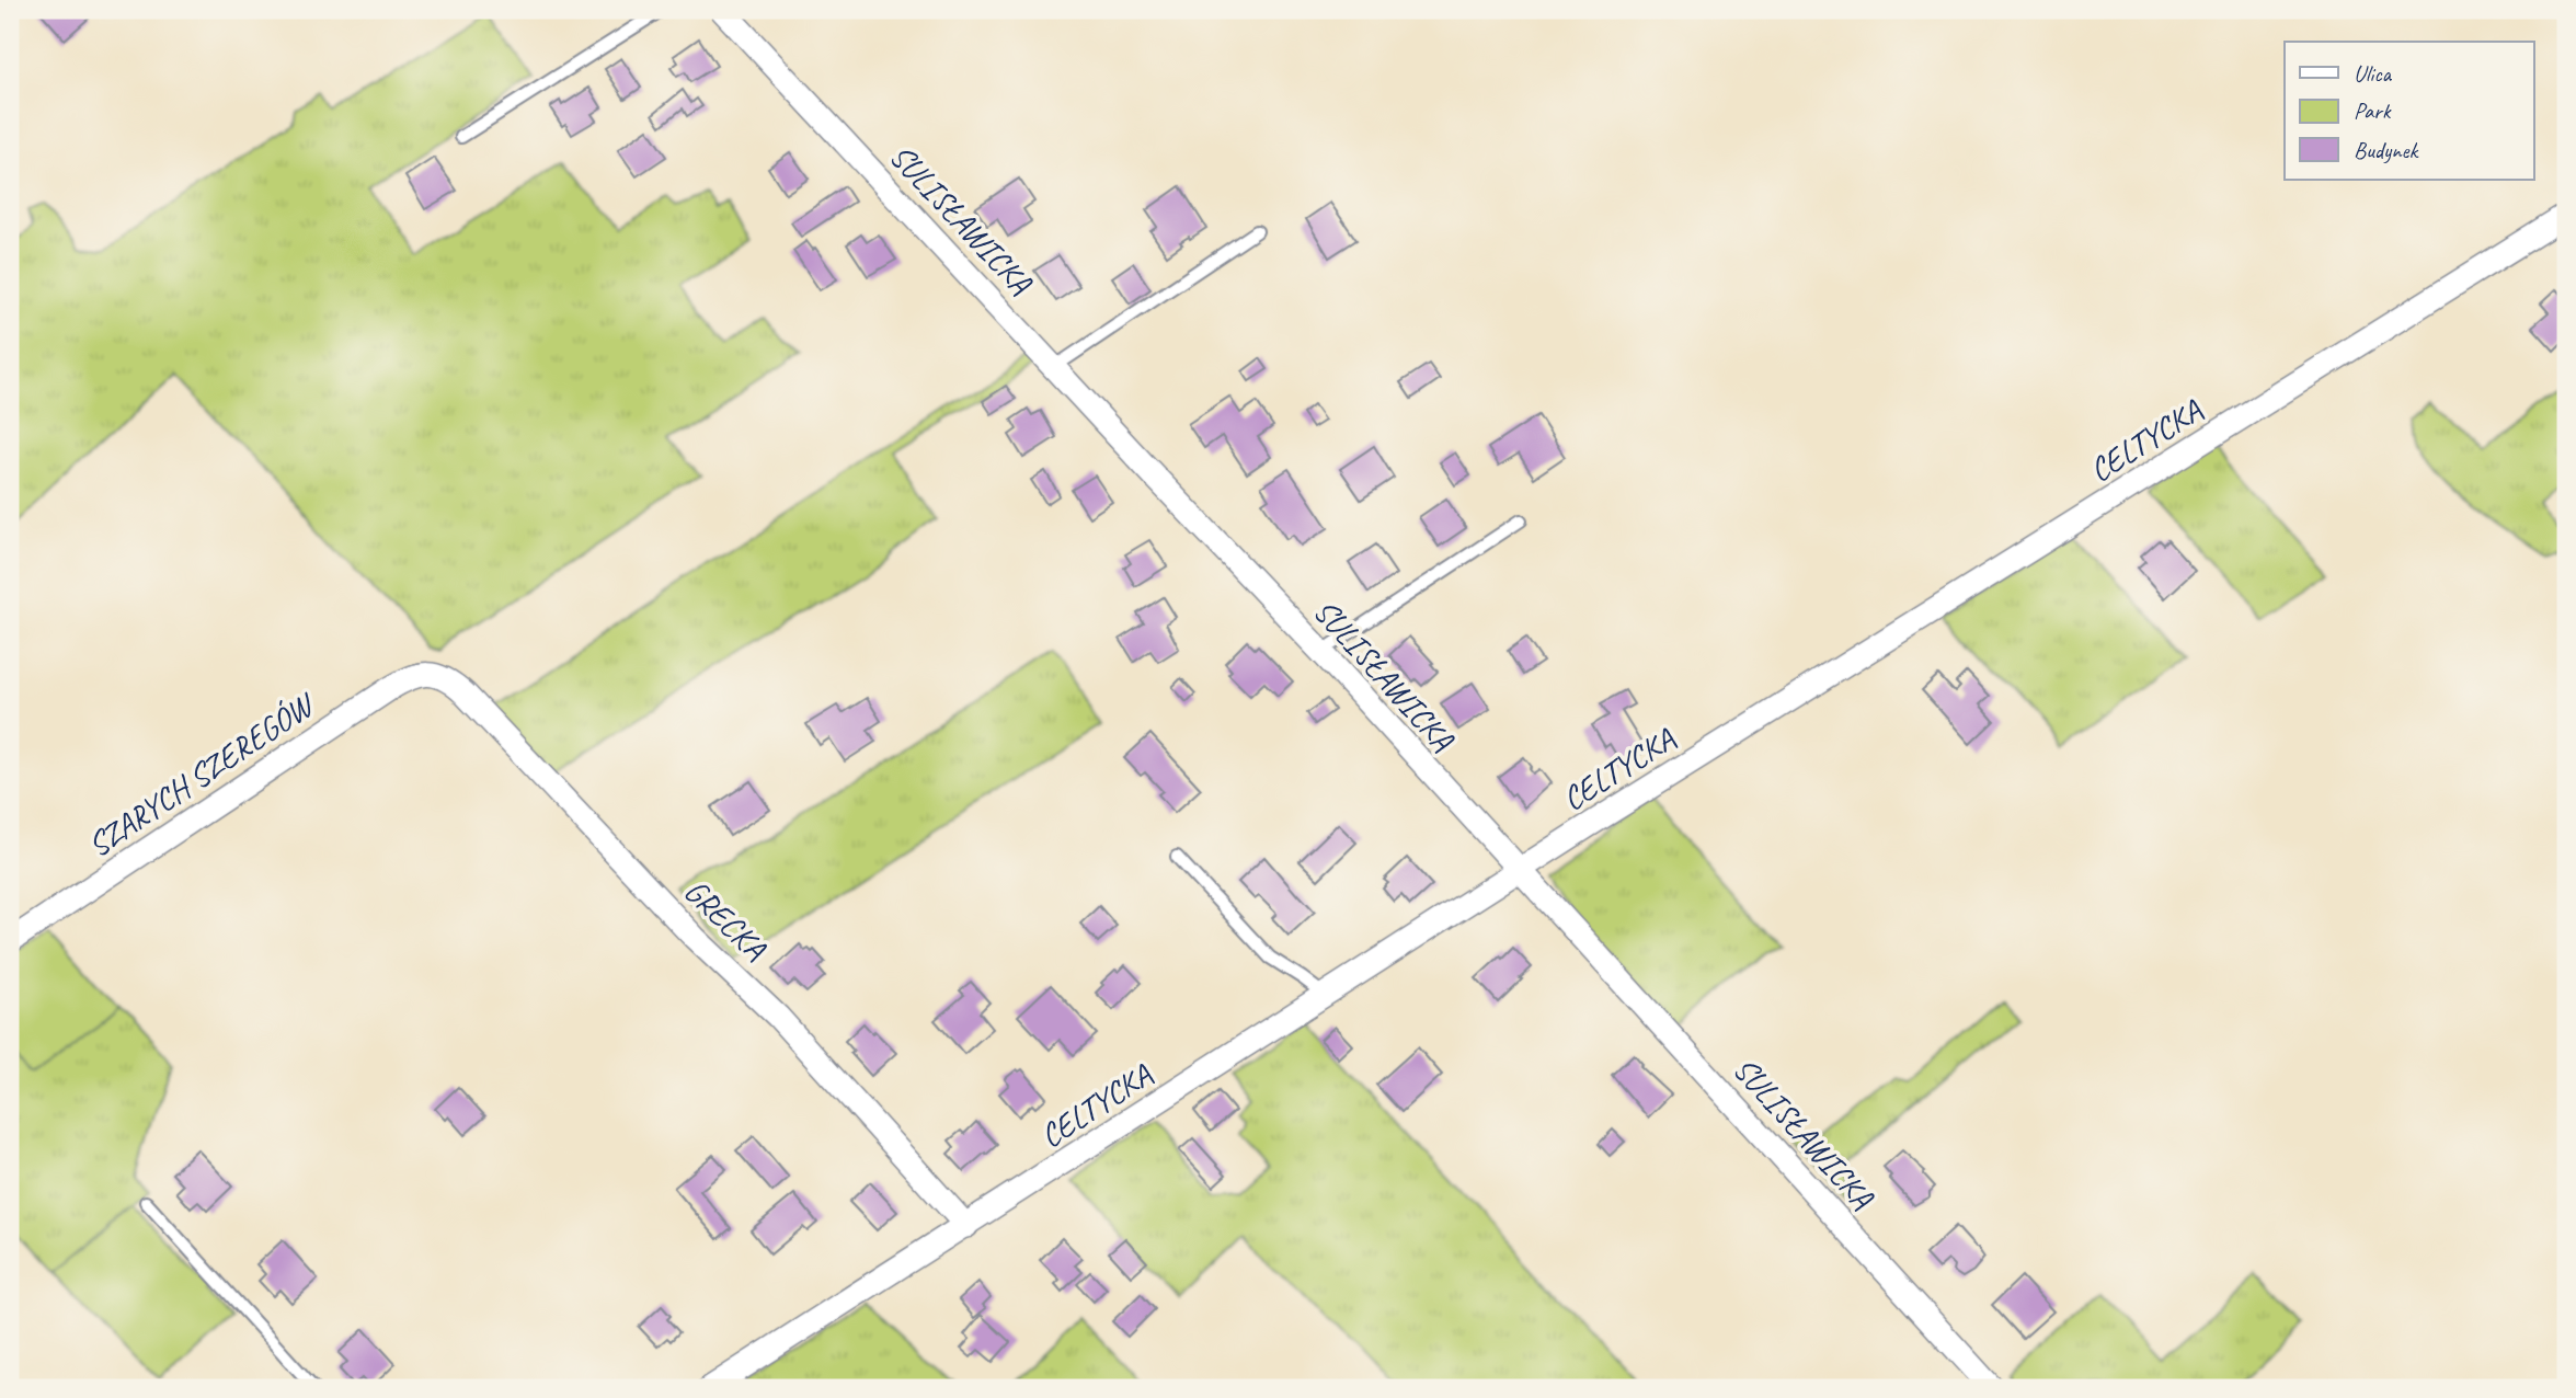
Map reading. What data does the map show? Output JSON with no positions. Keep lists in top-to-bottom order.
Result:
{
  "streets": {
    "street": [
      "SULISŁAWICKA",
      "CELTYCKA",
      "SZARYCH SZEREGÓW",
      "GRECKA"
    ]
  },
  "crossings": [
    ["SULISŁAWICKA", "CELTYCKA"],
    ["CELTYCKA", "GRECKA"],
    ["SZARYCH SZEREGÓW", "GRECKA"]
  ],
  "legend": ["Ulica", "Park", "Budynek"]
}
